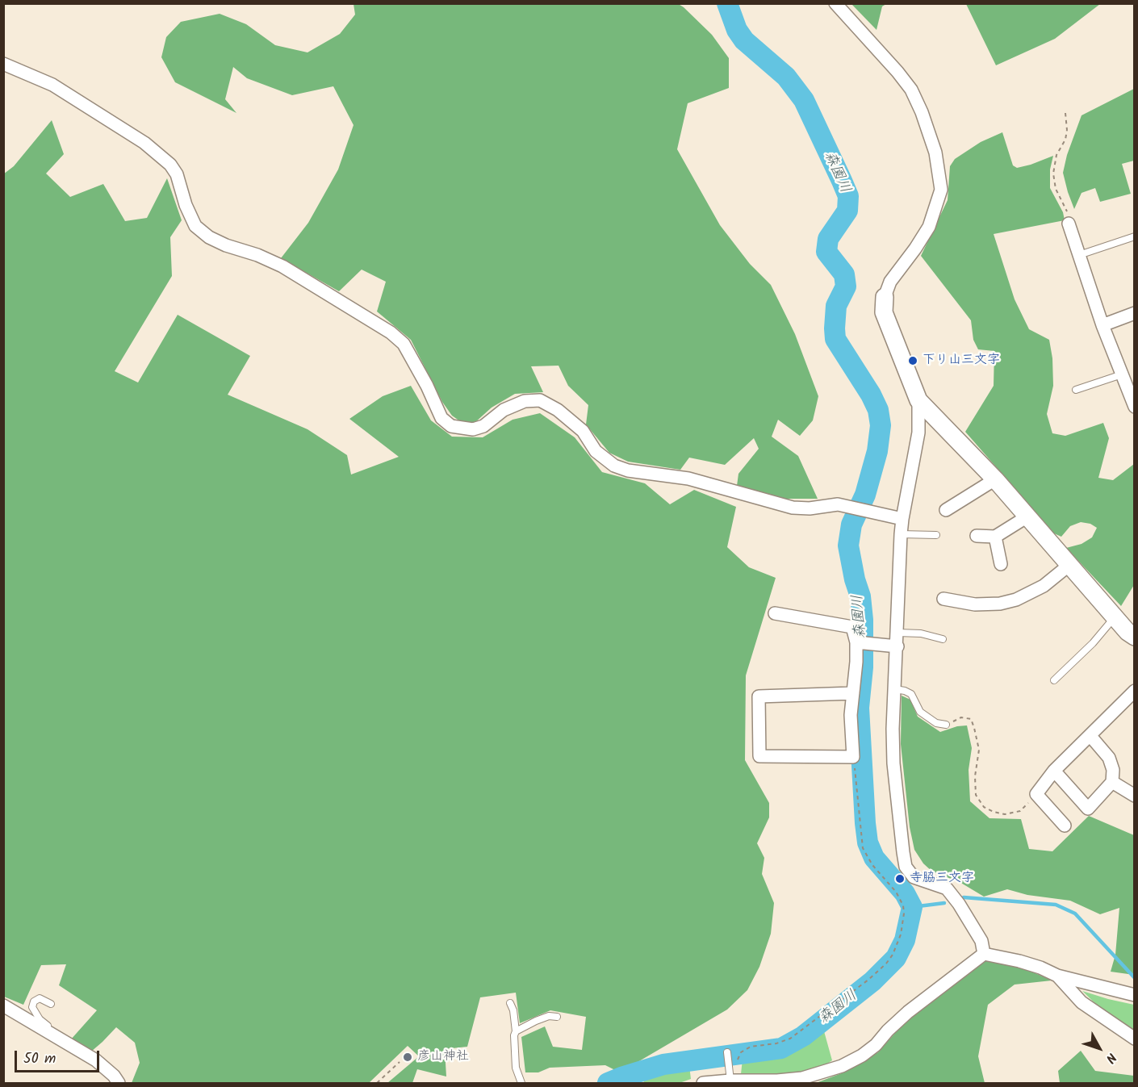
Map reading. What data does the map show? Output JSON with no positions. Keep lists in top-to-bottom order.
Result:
{
  "water": ["森園川"],
  "places": ["下り山三文字", "寺脇三文字", "彦山神社"],
  "scale_bar": "50 m",
  "north": "bottom right"
}
